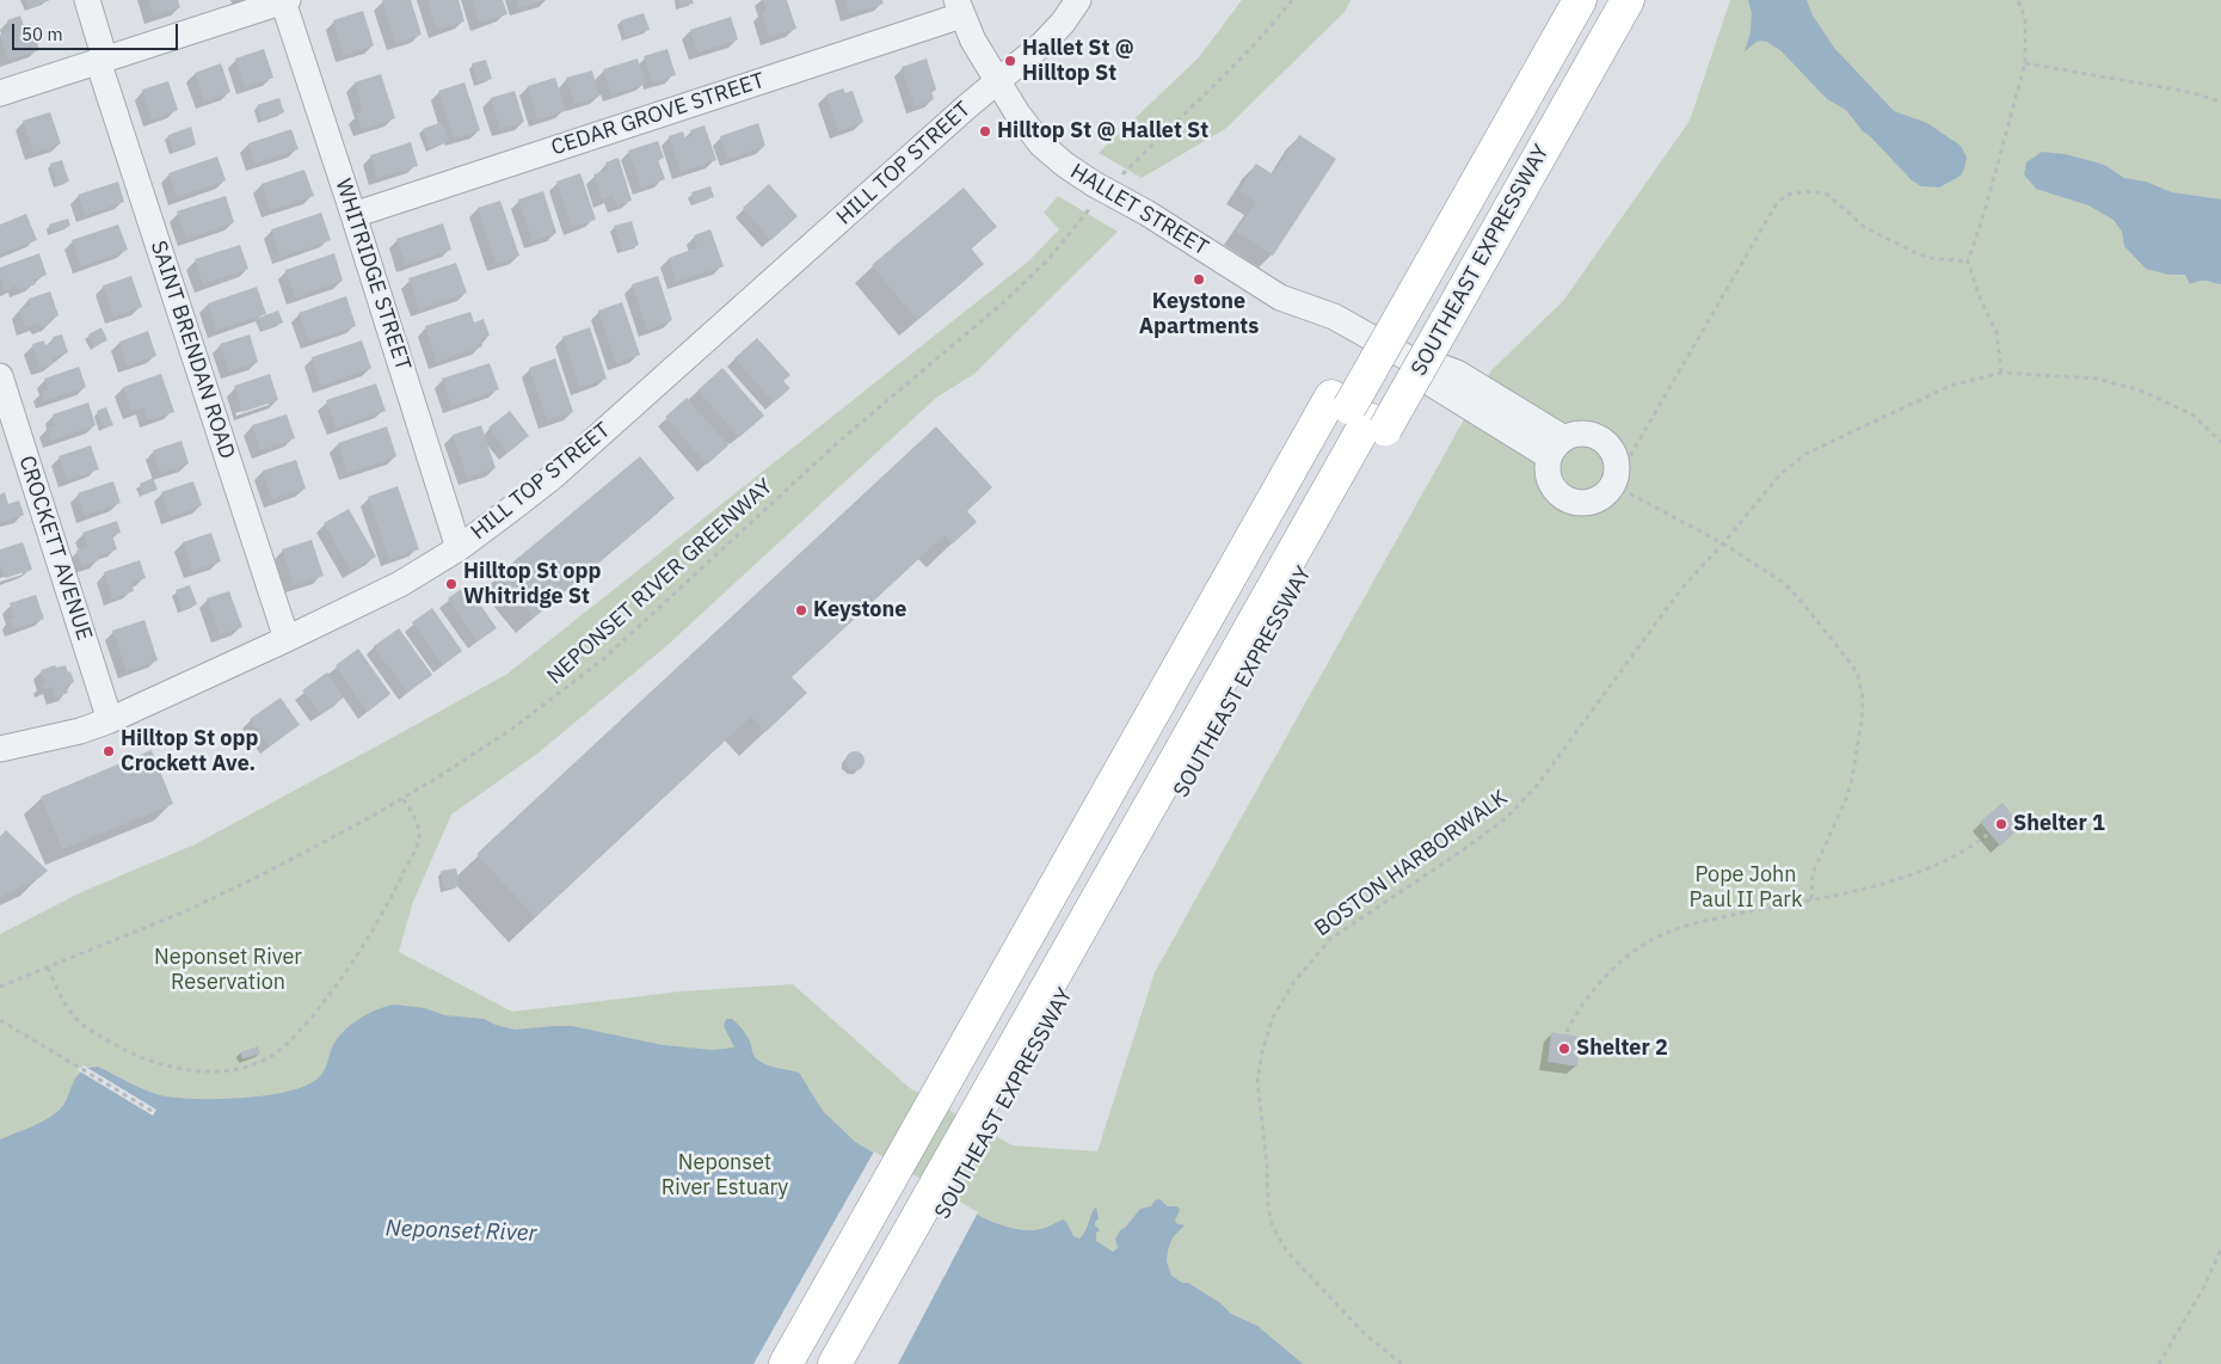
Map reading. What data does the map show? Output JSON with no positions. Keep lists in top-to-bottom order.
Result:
{
  "streets": {
    "highway": ["SOUTHEAST EXPRESSWAY"],
    "street": [
      "CEDAR GROVE STREET",
      "HILL TOP STREET",
      "HALLET STREET",
      "WHITRIDGE STREET",
      "SAINT BRENDAN ROAD",
      "CROCKETT AVENUE"
    ],
    "path": ["NEPONSET RIVER GREENWAY", "BOSTON HARBORWALK"]
  },
  "crossings": [
    ["CEDAR GROVE STREET", "HALLET STREET"],
    ["CEDAR GROVE STREET", "WHITRIDGE STREET"],
    ["HILL TOP STREET", "HALLET STREET"],
    ["HILL TOP STREET", "WHITRIDGE STREET"],
    ["HILL TOP STREET", "SAINT BRENDAN ROAD"],
    ["HILL TOP STREET", "CROCKETT AVENUE"]
  ],
  "water": ["Neponset River"],
  "parks": ["Pope John Paul II Park", "Neponset River Reservation", "Neponset River Estuary"],
  "places": [
    "Hallet St @ Hilltop St",
    "Hilltop St @ Hallet St",
    "Keystone Apartments",
    "Hilltop St opp Whitridge St",
    "Keystone",
    "Hilltop St opp Crockett Ave.",
    "Shelter 1",
    "Shelter 2"
  ],
  "scale_bar": "50 m"
}
